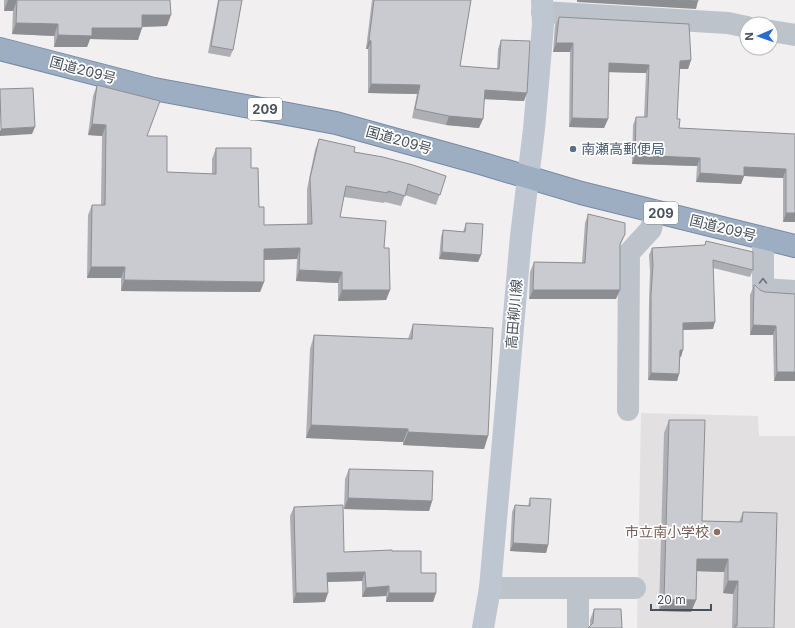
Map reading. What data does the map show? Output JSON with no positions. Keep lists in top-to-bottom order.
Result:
{
  "streets": {
    "highway": ["国道209号", "209"],
    "main road": ["高田柳川線"]
  },
  "crossings": [
    ["国道209号", "高田柳川線"]
  ],
  "places": ["南瀬高郵便局", "市立南小学校"],
  "scale_bar": "20 m",
  "north": "left"
}
